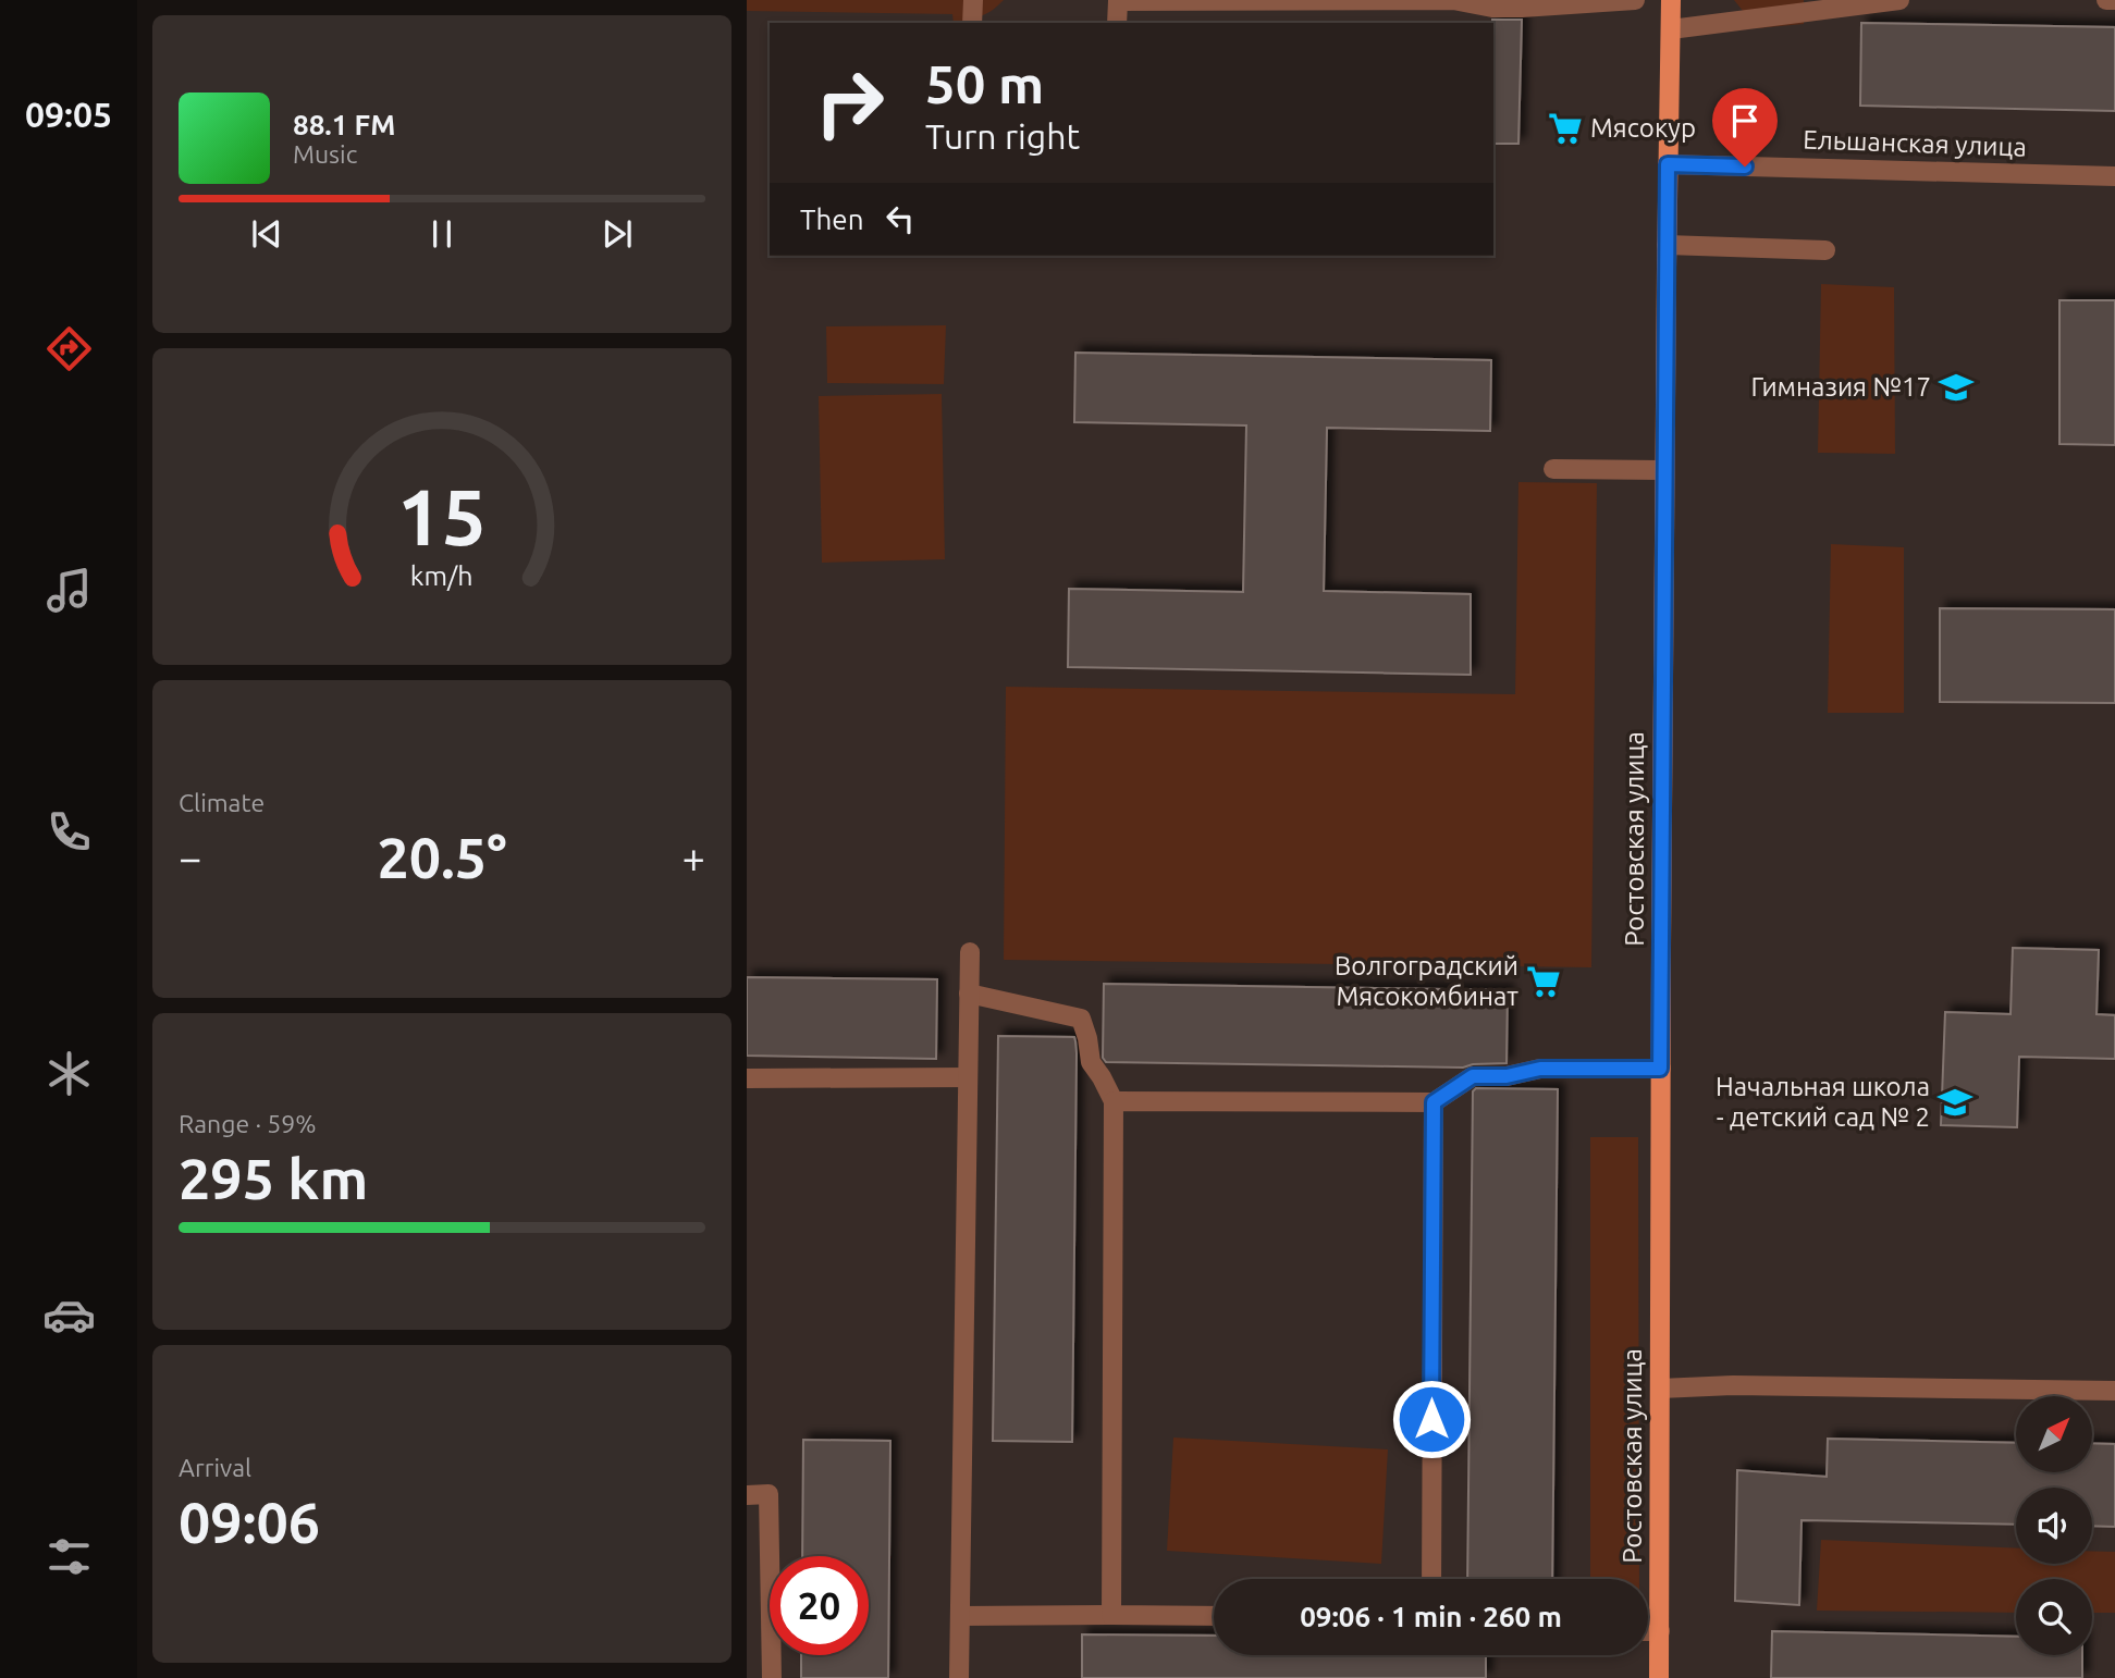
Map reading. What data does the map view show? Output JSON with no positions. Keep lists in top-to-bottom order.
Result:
{
  "streets": {
    "main road": ["Ростовская улица"],
    "lane": ["Ельшанская улица"]
  },
  "crossings": [
    ["Ельшанская улица", "Ростовская улица"]
  ],
  "places": {
    "supermarket": ["Мясокур", "Волгоградский Мясокомбинат"],
    "school or university": ["Гимназия №17", "Начальная школа - детский сад № 2"]
  },
  "north": "top right",
  "page": {
    "tabs": "09:05",
    "turn": ["50 m", "Turn right"],
    "song": ["88.1 FM", "Music"],
    "then": "Then",
    "tile": [
      "Climate",
      ["Range · 59%", "295 km"],
      ["Arrival", "09:06"]
    ],
    "heat": ["−", "20.5°", "+"],
    "limit": "20",
    "trip": "09:06 · 1 min · 260 m",
    "gauge": ["15", "km/h"]
  }
}
